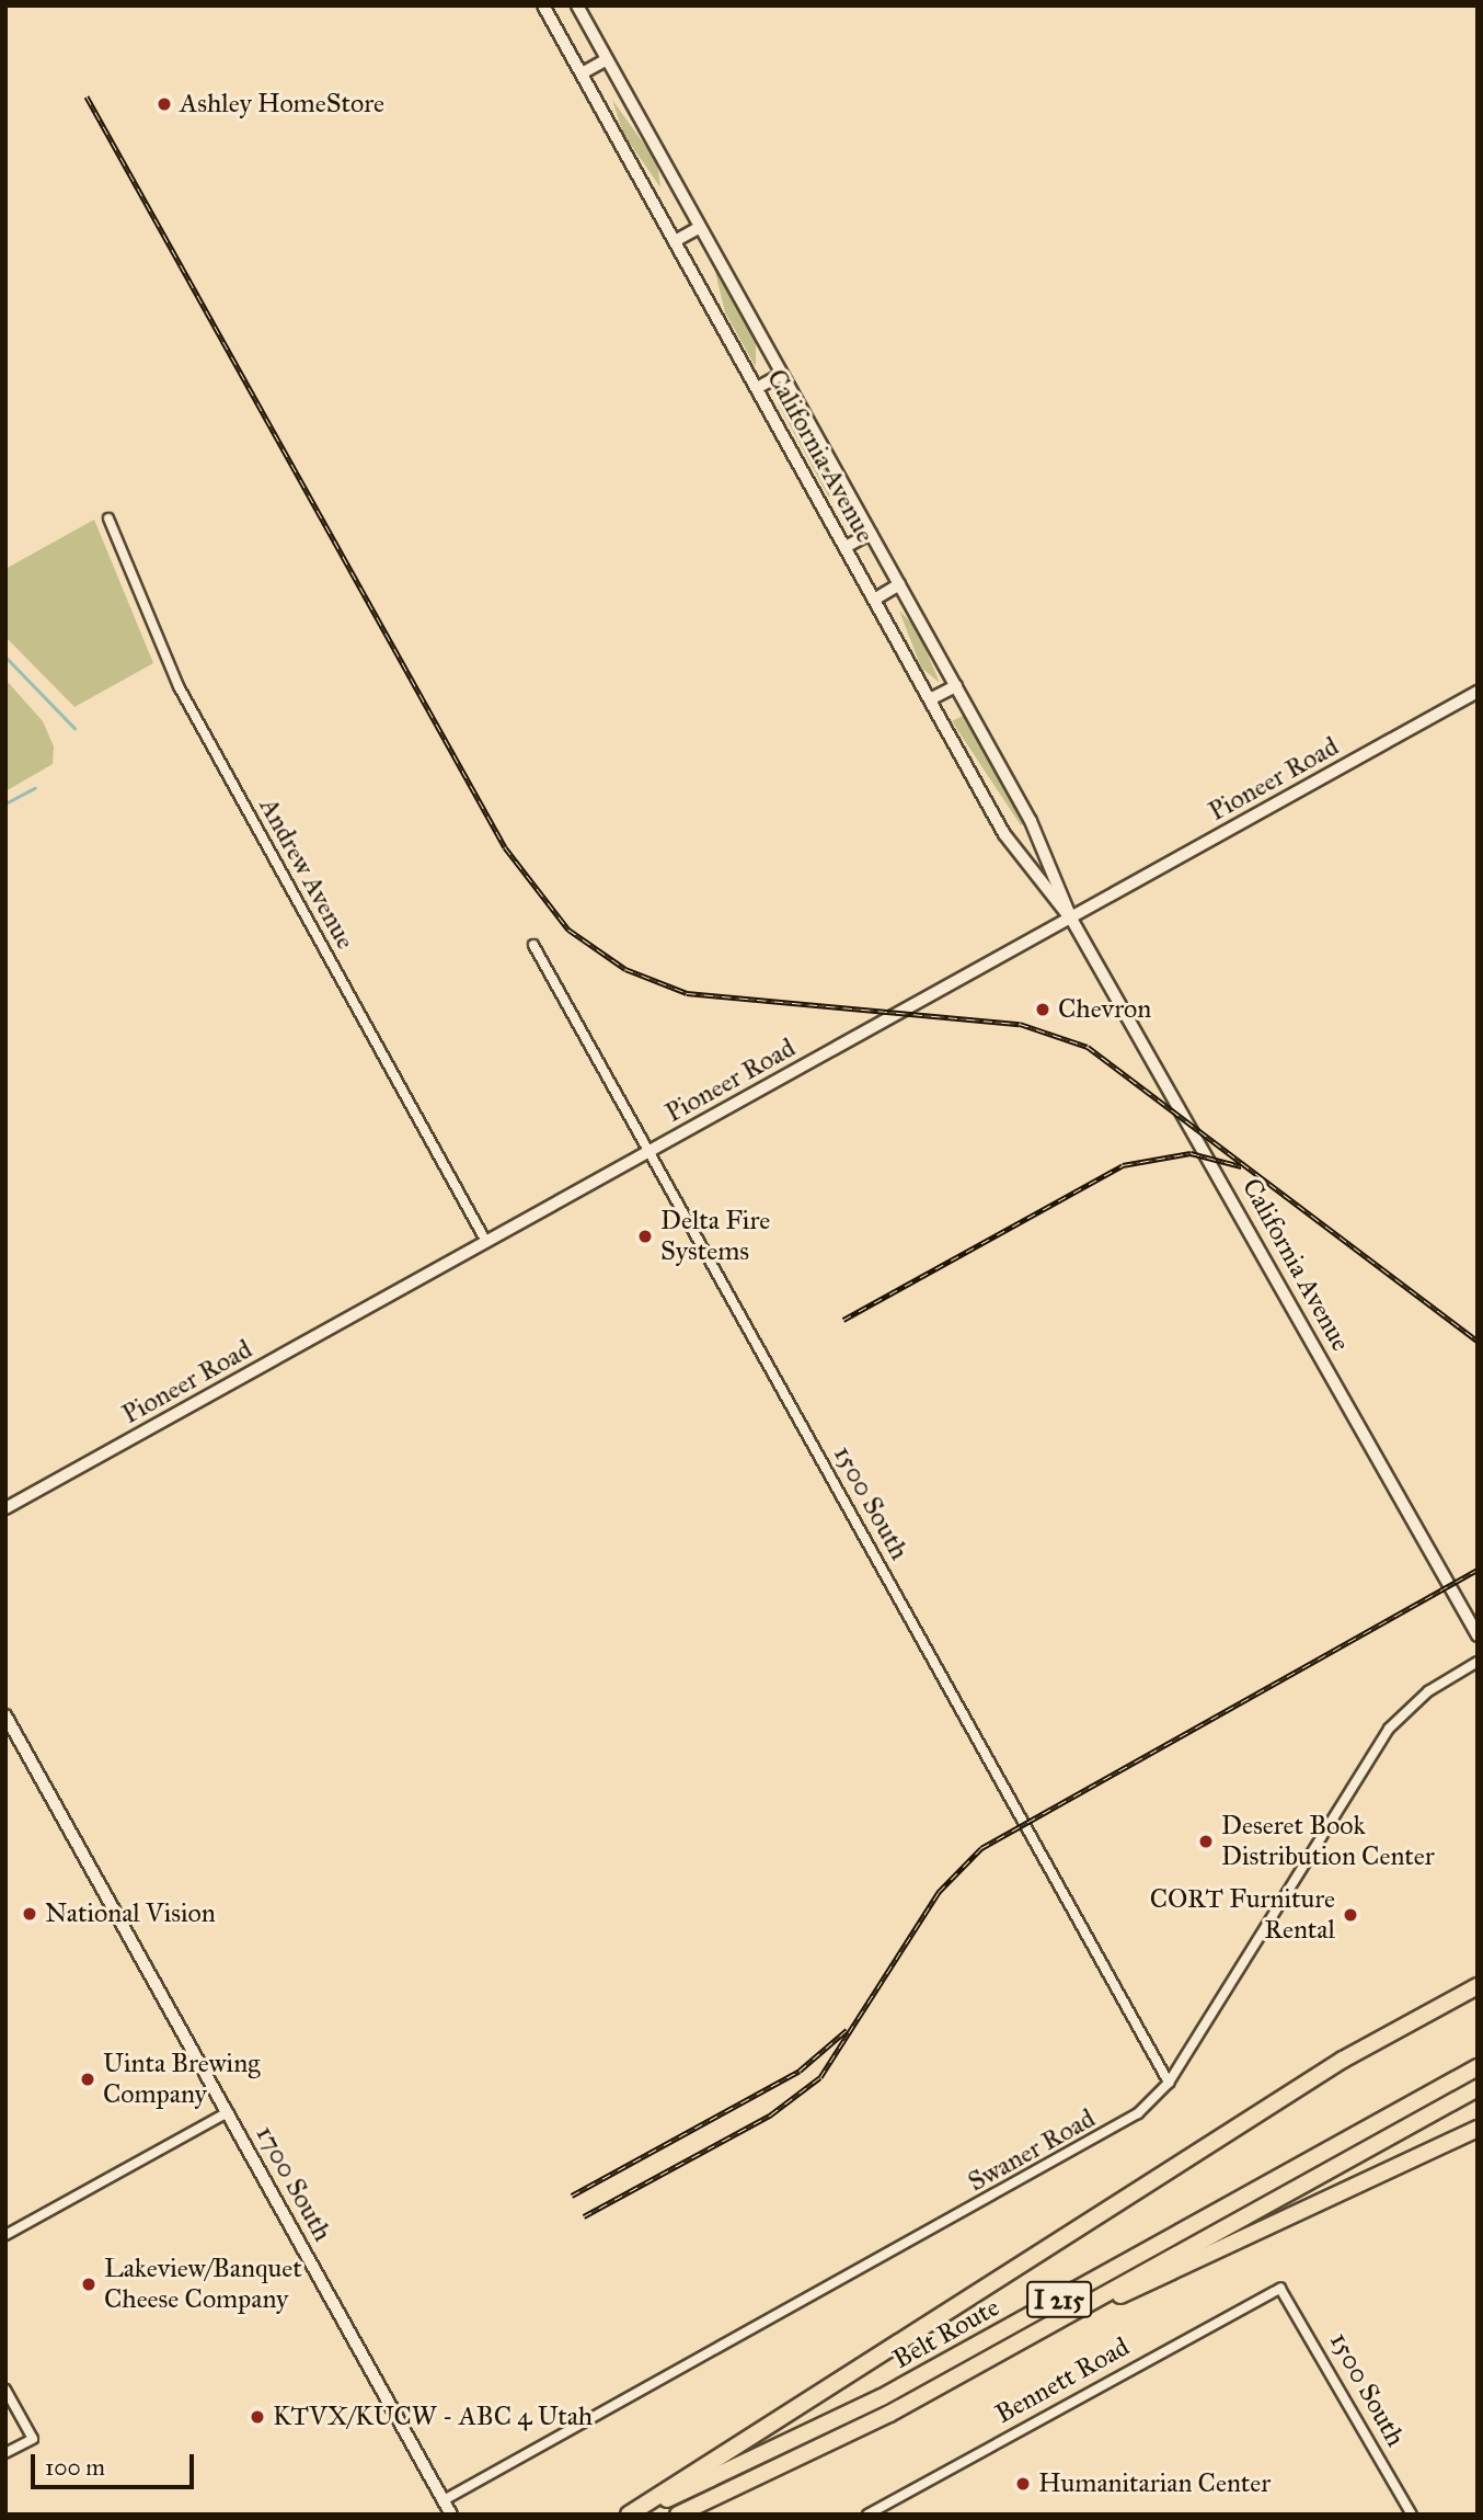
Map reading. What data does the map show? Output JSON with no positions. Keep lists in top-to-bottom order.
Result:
{
  "streets": {
    "highway": ["I 215", "Belt Route"],
    "main road": ["California Avenue", "Pioneer Road", "1700 South"],
    "street": [
      "Andrew Avenue",
      "1500 South",
      "Swaner Road",
      "Bennett Road"
    ]
  },
  "crossings": [
    ["California Avenue", "Pioneer Road"],
    ["Pioneer Road", "Andrew Avenue"],
    ["Pioneer Road", "1500 South"],
    ["1500 South", "Swaner Road"],
    ["1500 South", "Bennett Road"],
    ["Swaner Road", "1700 South"]
  ],
  "places": [
    "Ashley HomeStore",
    "Chevron",
    "Delta Fire Systems",
    "Deseret Book Distribution Center",
    "National Vision",
    "CORT Furniture Rental",
    "Uinta Brewing Company",
    "Lakeview/Banquet Cheese Company",
    "KTVX/KUCW - ABC 4 Utah",
    "Humanitarian Center"
  ],
  "scale_bar": "100 m"
}
